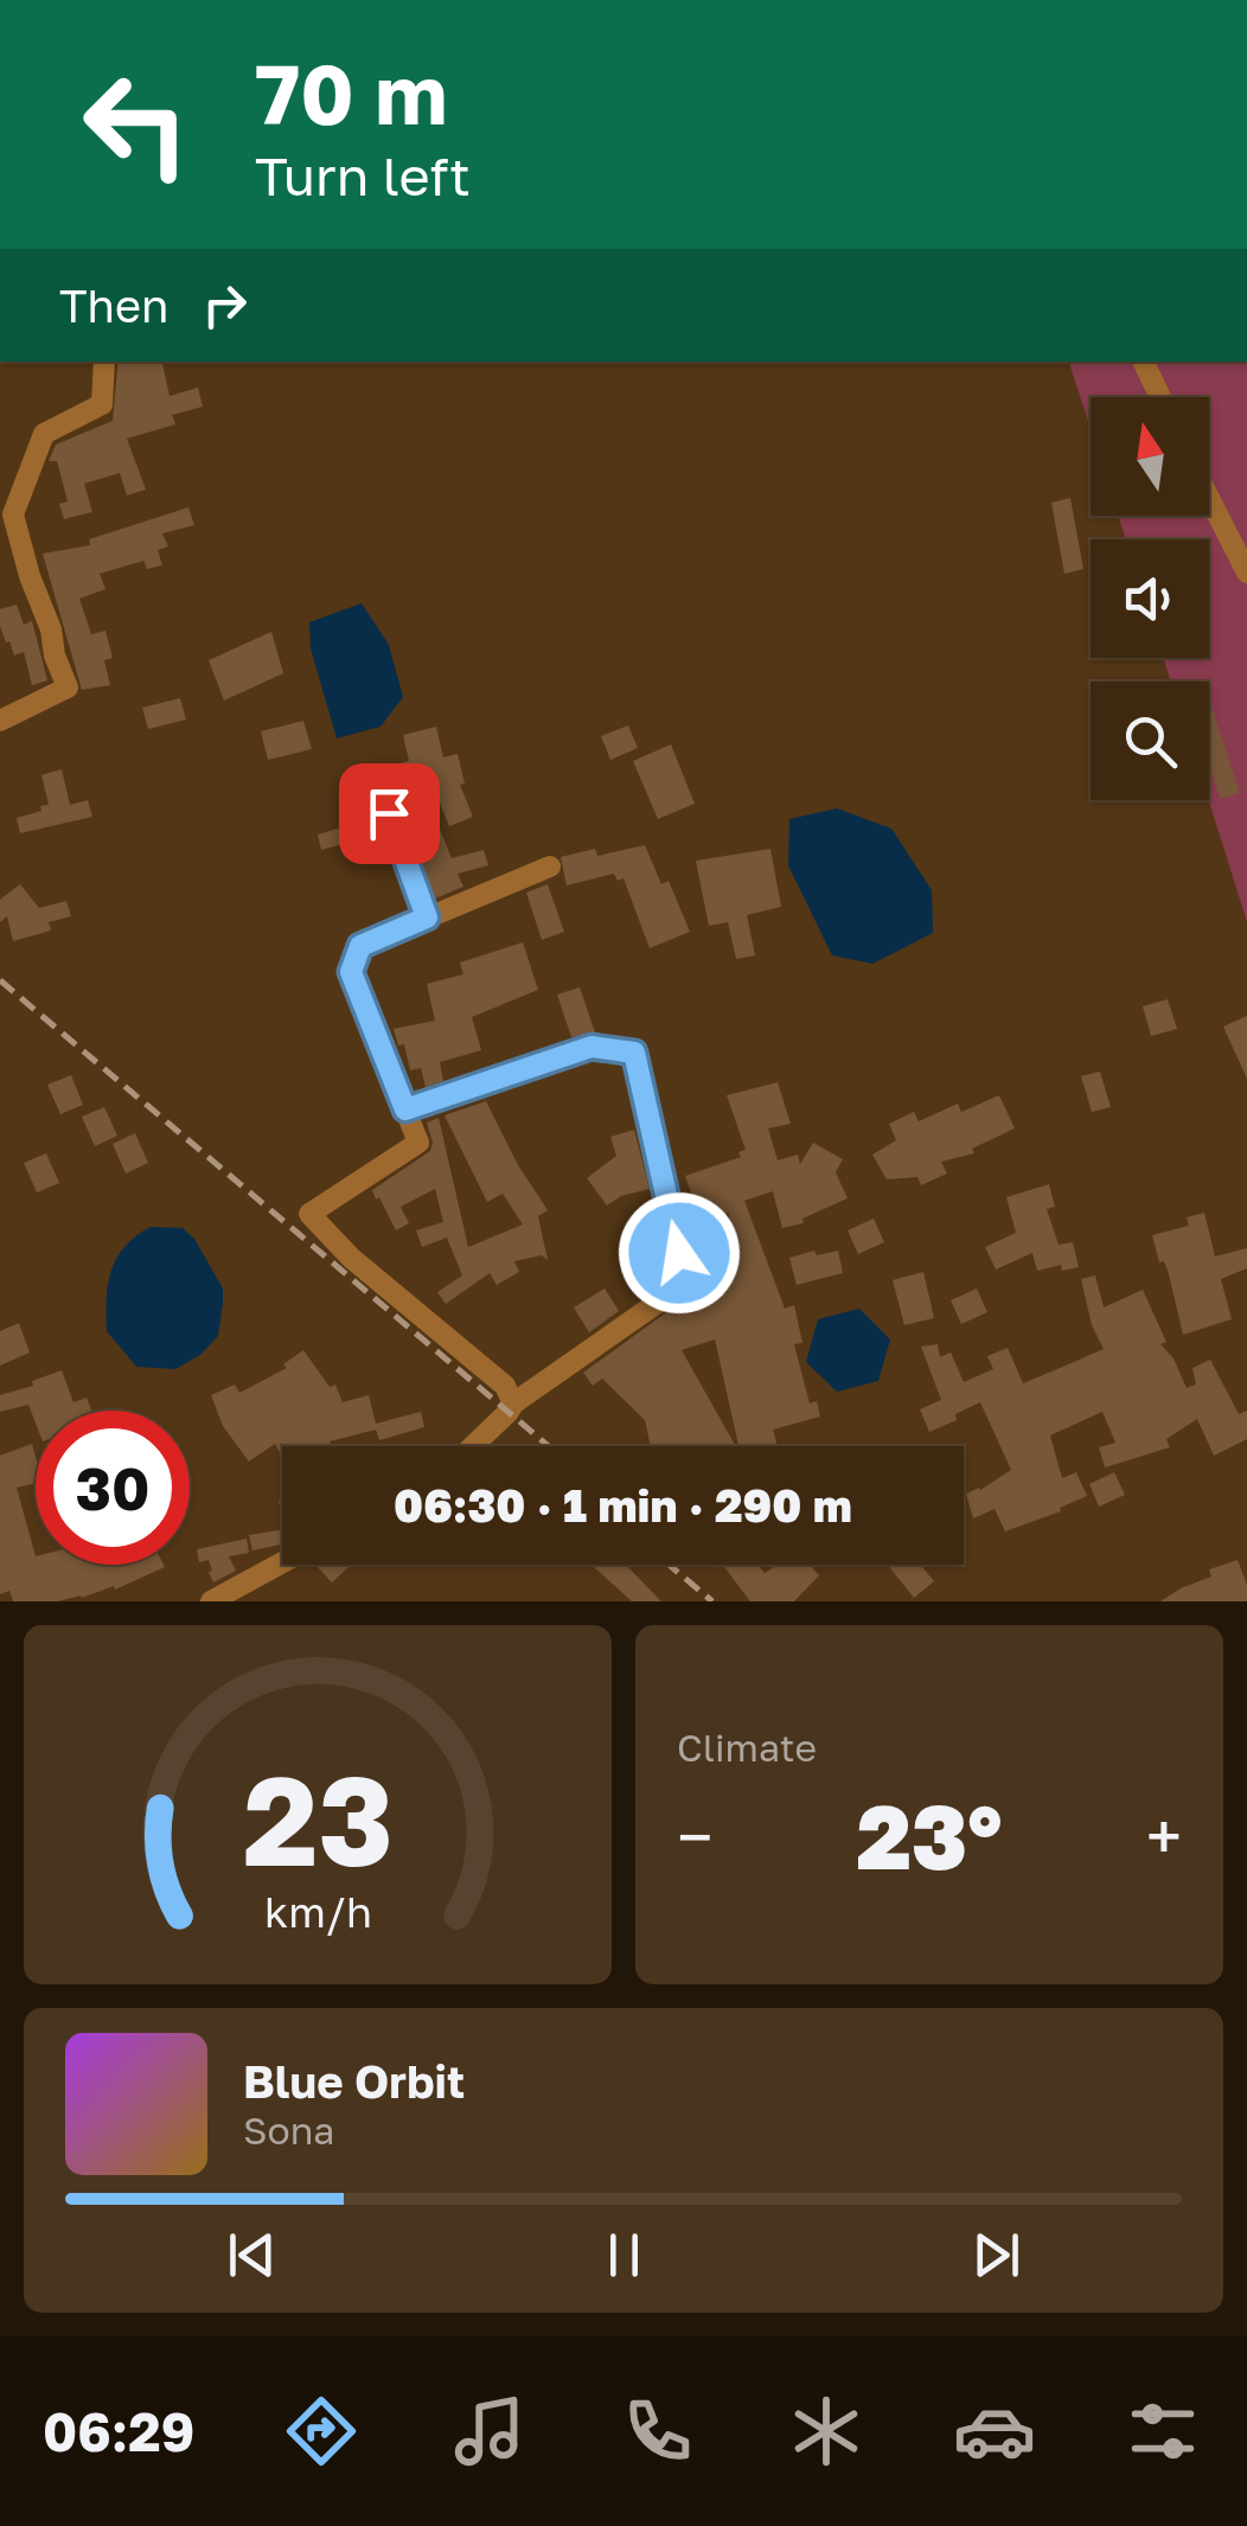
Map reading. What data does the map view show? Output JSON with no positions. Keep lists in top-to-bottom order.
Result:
{
  "north": "top",
  "page": {
    "turn": ["70 m", "Turn left"],
    "then": "Then",
    "limit": "30",
    "trip": "06:30 · 1 min · 290 m",
    "tile": "Climate",
    "heat": ["−", "23°", "+"],
    "song": ["Blue Orbit", "Sona"],
    "tabs": "06:29",
    "gauge": ["23", "km/h"]
  }
}
